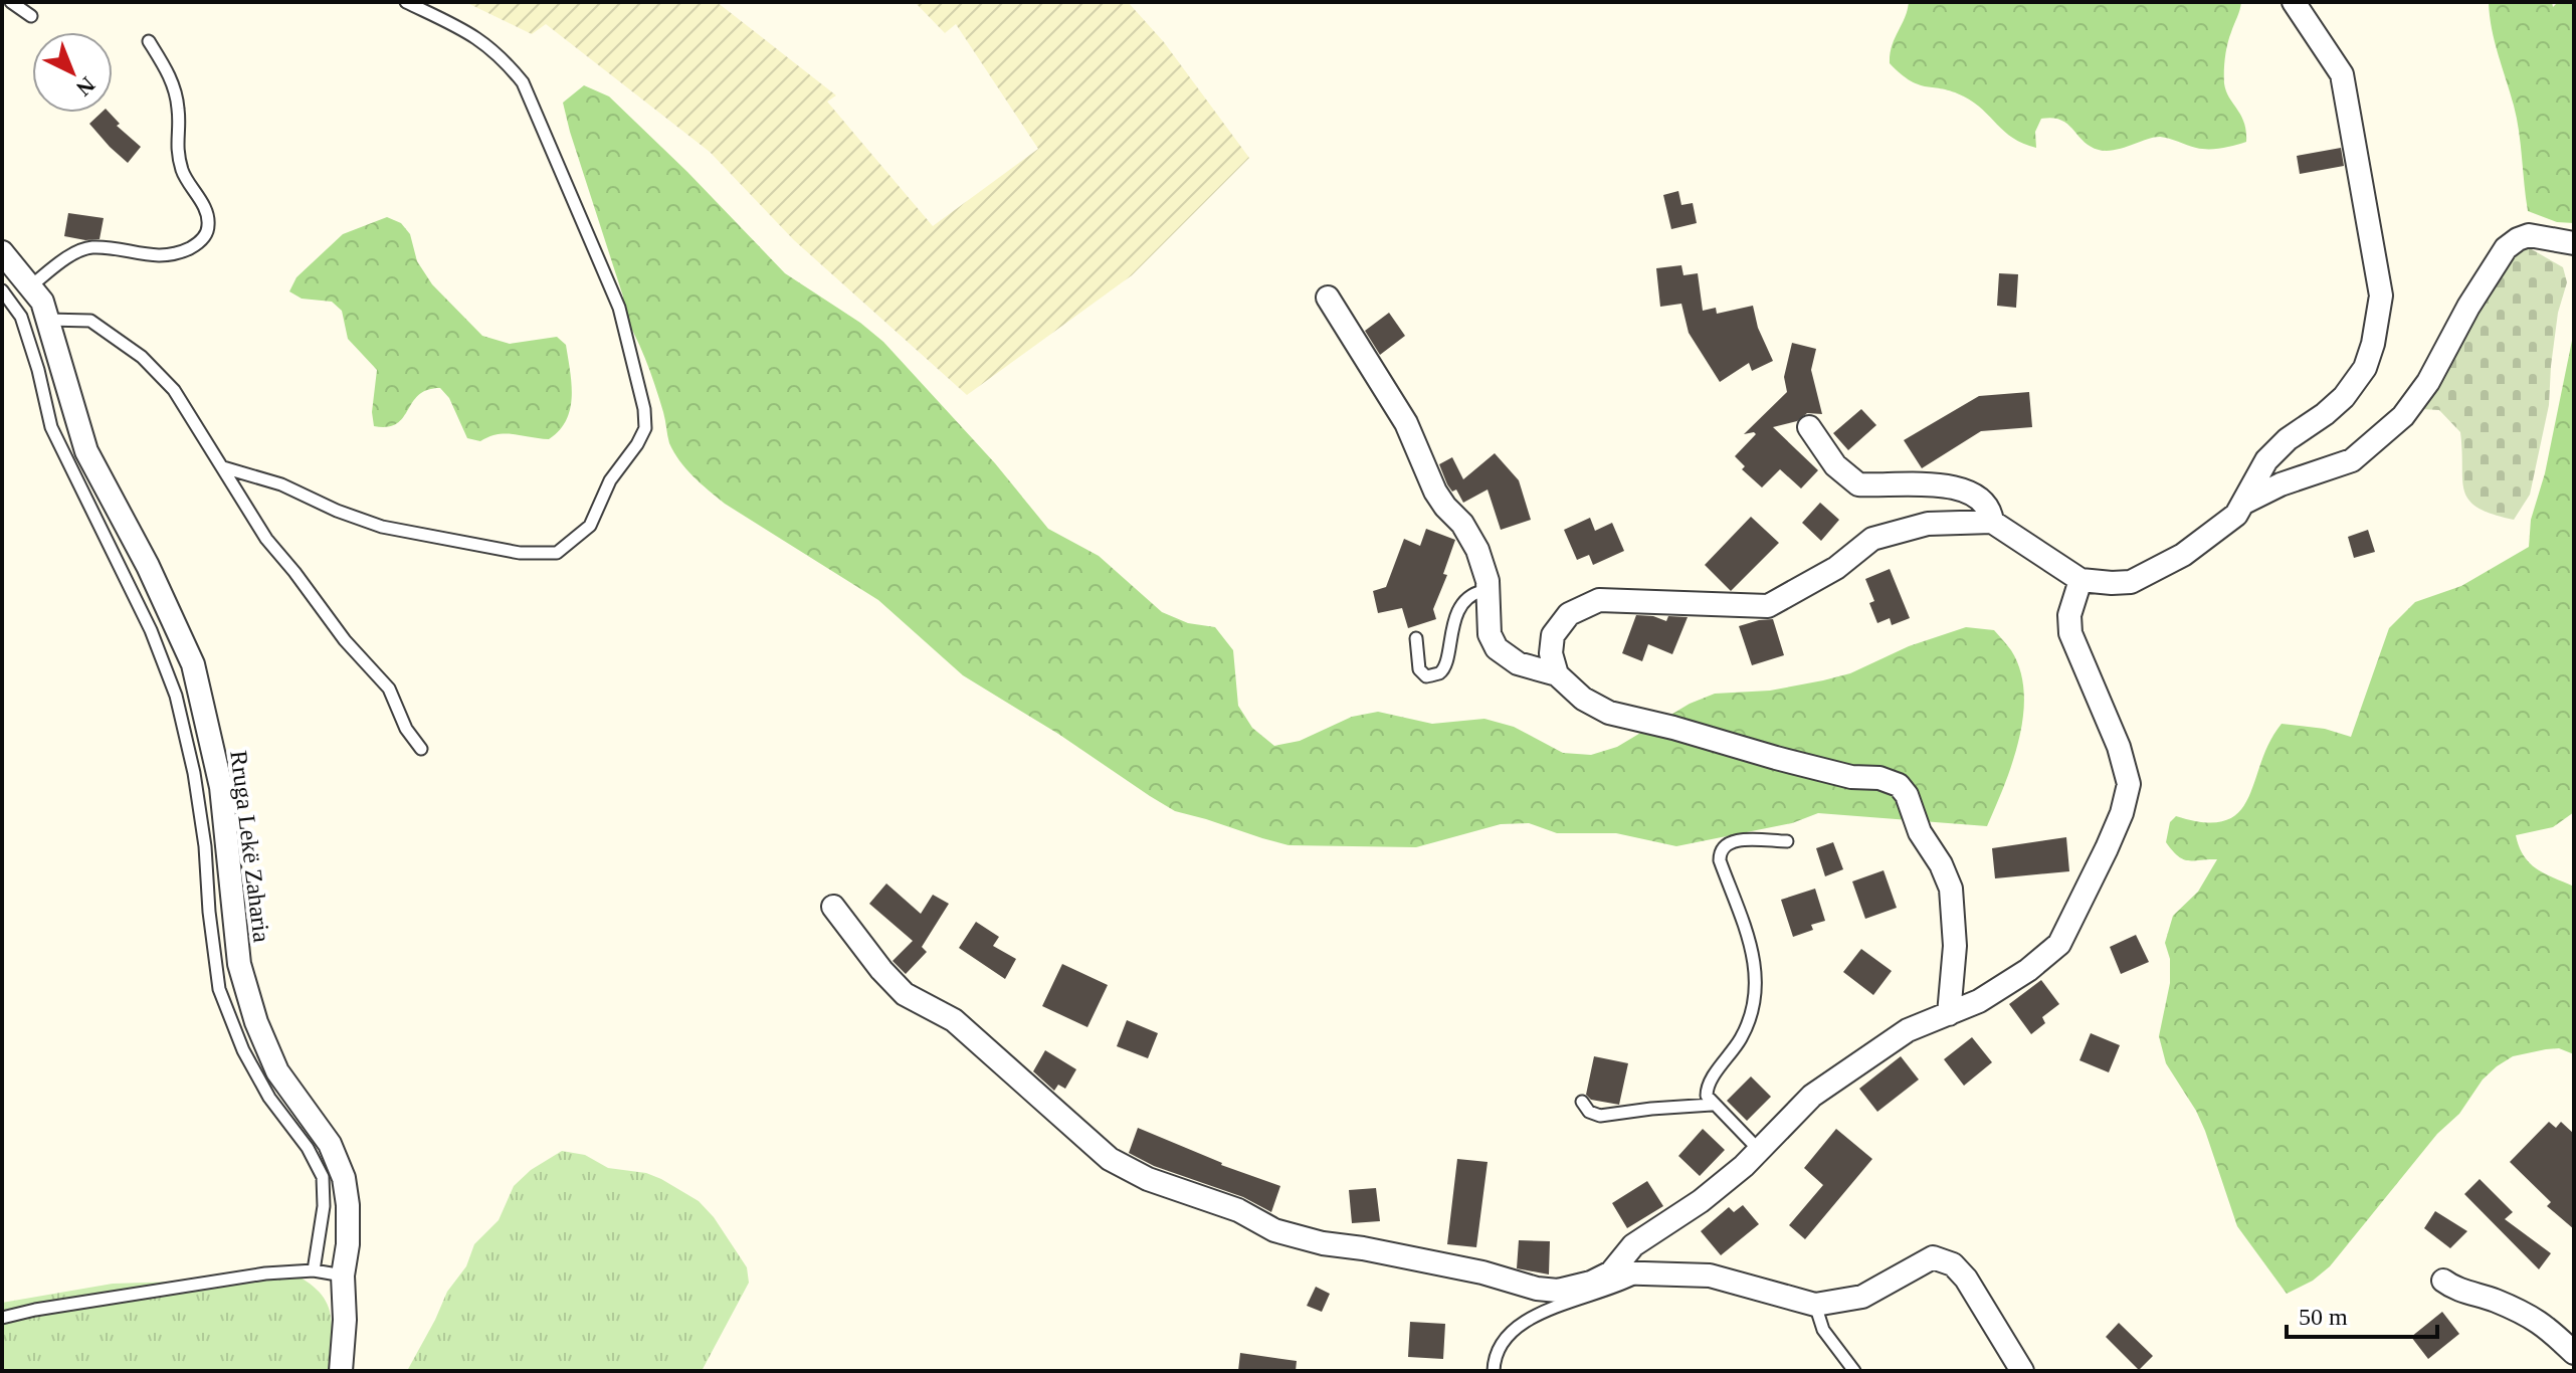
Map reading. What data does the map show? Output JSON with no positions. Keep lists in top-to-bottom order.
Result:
{
  "streets": {
    "street": ["Rruga Lekë Zaharia"]
  },
  "scale_bar": "50 m",
  "north": "bottom right"
}
